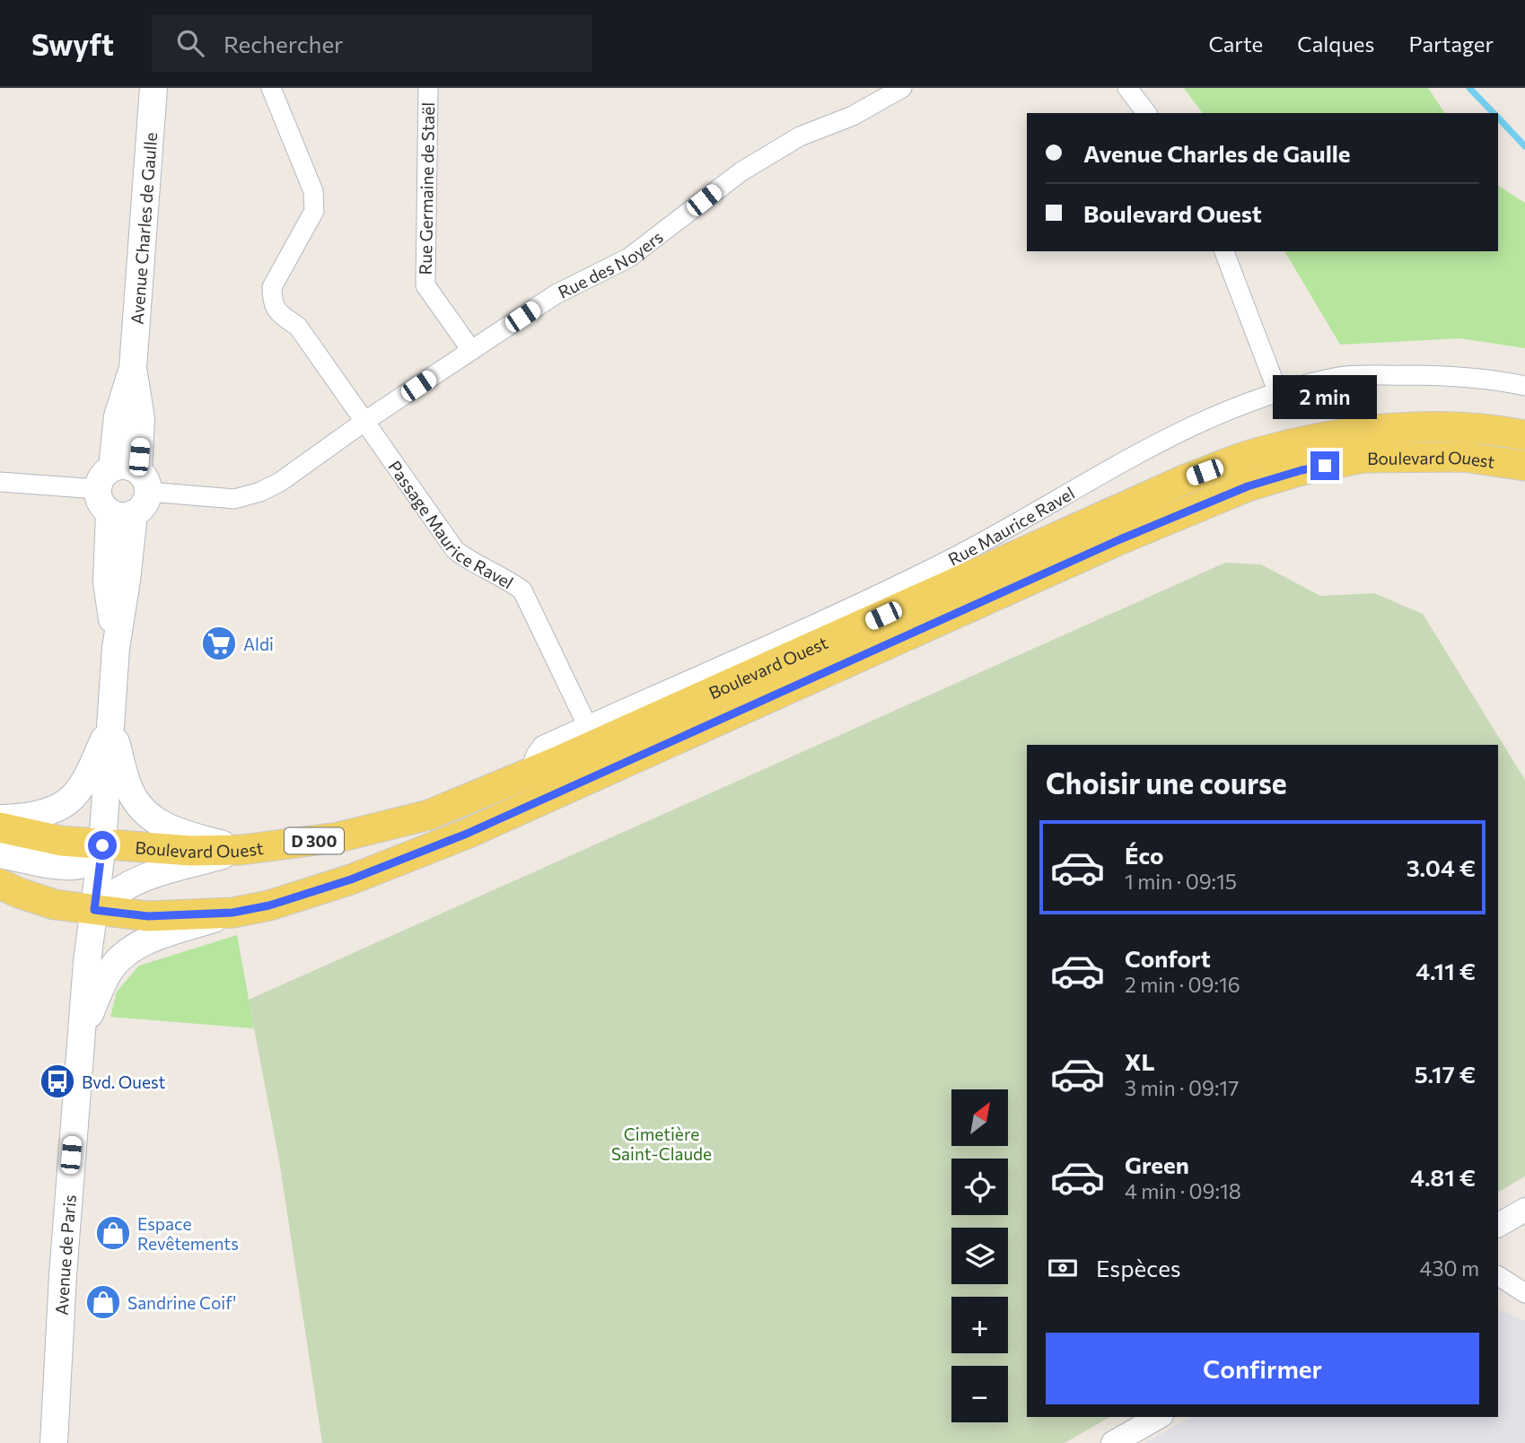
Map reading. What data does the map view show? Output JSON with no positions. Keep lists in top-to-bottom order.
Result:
{
  "streets": {
    "main road": [
      "Avenue Charles de Gaulle",
      "Boulevard Ouest",
      "D 300",
      "Avenue de Paris"
    ],
    "street": [
      "Rue Germaine de Staël",
      "Rue des Noyers",
      "Passage Maurice Ravel",
      "Rue Maurice Ravel"
    ]
  },
  "crossings": [
    ["Rue Germaine de Staël", "Rue des Noyers"],
    ["Avenue Charles de Gaulle", "Rue des Noyers"],
    ["Rue des Noyers", "Passage Maurice Ravel"],
    ["Boulevard Ouest", "Rue Maurice Ravel"],
    ["Boulevard Ouest", "Avenue de Paris"],
    ["Passage Maurice Ravel", "Rue Maurice Ravel"]
  ],
  "parks": ["Cimetière Saint-Claude"],
  "places": {
    "supermarket": ["Aldi"],
    "bus stop": ["Bvd. Ouest"],
    "shop": ["Espace Revêtements", "Sandrine Coif'"]
  },
  "north": "top right",
  "page": {
    "header": "Swyft",
    "search": "Rechercher",
    "nav": ["Carte", "Calques", "Partager"],
    "banner": ["Avenue Charles de Gaulle", "Boulevard Ouest"],
    "bubble": "2 min",
    "heading": "Choisir une course",
    "list": [
      {
        "name": "Éco",
        "note": "1 min · 09:15",
        "value": "3.04 €"
      },
      {
        "name": "Confort",
        "note": "2 min · 09:16",
        "value": "4.11 €"
      },
      {
        "name": "XL",
        "note": "3 min · 09:17",
        "value": "5.17 €"
      },
      {
        "name": "Green",
        "note": "4 min · 09:18",
        "value": "4.81 €"
      }
    ],
    "map_buttons": ["+", "−"],
    "pay": ["Espèces", "430 m"],
    "buttons": "Confirmer"
  }
}
